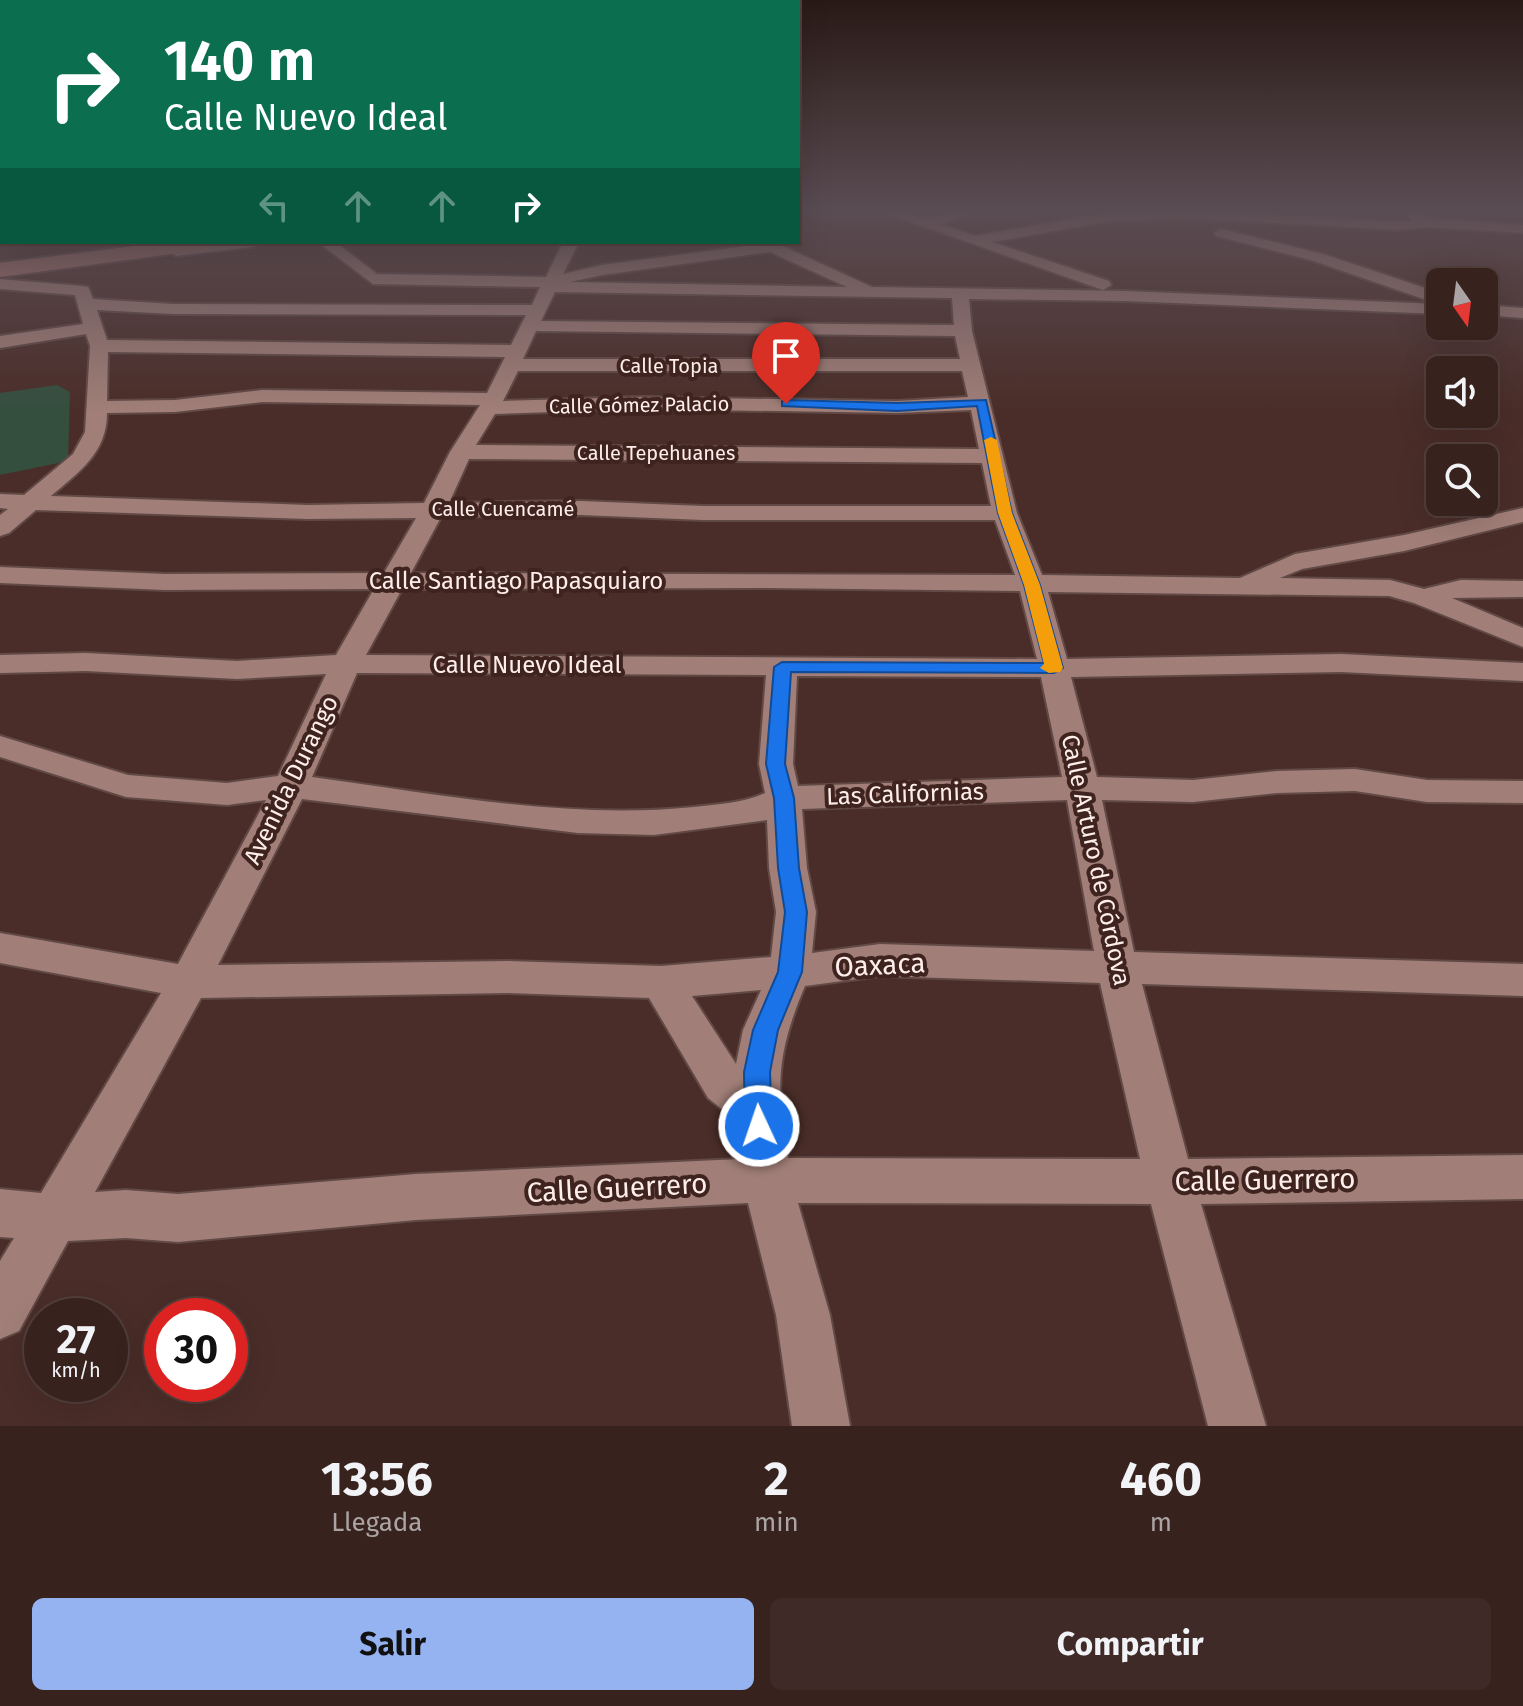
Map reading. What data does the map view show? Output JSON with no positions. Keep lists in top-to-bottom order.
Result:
{
  "streets": {
    "street": [
      "Calle Topia",
      "Calle Gómez Palacio",
      "Calle Tepehuanes",
      "Calle Cuencamé",
      "Calle Santiago Papasquiaro",
      "Calle Nuevo Ideal",
      "Avenida Durango",
      "Las Californias",
      "Calle Arturo de Córdova",
      "Oaxaca",
      "Calle Guerrero"
    ]
  },
  "crossings": [
    ["Calle Topia", "Avenida Durango"],
    ["Calle Topia", "Calle Arturo de Córdova"],
    ["Calle Gómez Palacio", "Avenida Durango"],
    ["Calle Gómez Palacio", "Calle Arturo de Córdova"],
    ["Calle Tepehuanes", "Avenida Durango"],
    ["Calle Tepehuanes", "Calle Arturo de Córdova"],
    ["Calle Cuencamé", "Avenida Durango"],
    ["Calle Cuencamé", "Calle Arturo de Córdova"],
    ["Calle Santiago Papasquiaro", "Avenida Durango"],
    ["Calle Santiago Papasquiaro", "Calle Arturo de Córdova"],
    ["Calle Nuevo Ideal", "Avenida Durango"],
    ["Calle Nuevo Ideal", "Calle Arturo de Córdova"],
    ["Avenida Durango", "Las Californias"],
    ["Avenida Durango", "Oaxaca"],
    ["Avenida Durango", "Calle Guerrero"],
    ["Las Californias", "Calle Arturo de Córdova"],
    ["Calle Arturo de Córdova", "Oaxaca"],
    ["Calle Arturo de Córdova", "Calle Guerrero"]
  ],
  "north": "bottom",
  "page": {
    "turn": ["140 m", "Calle Nuevo Ideal"],
    "speed": "27 km/h",
    "limit": "30",
    "eta": [
      "13:56",
      "Llegada",
      "2",
      "min",
      "460",
      "m"
    ],
    "buttons": ["Salir", "Compartir"]
  }
}
